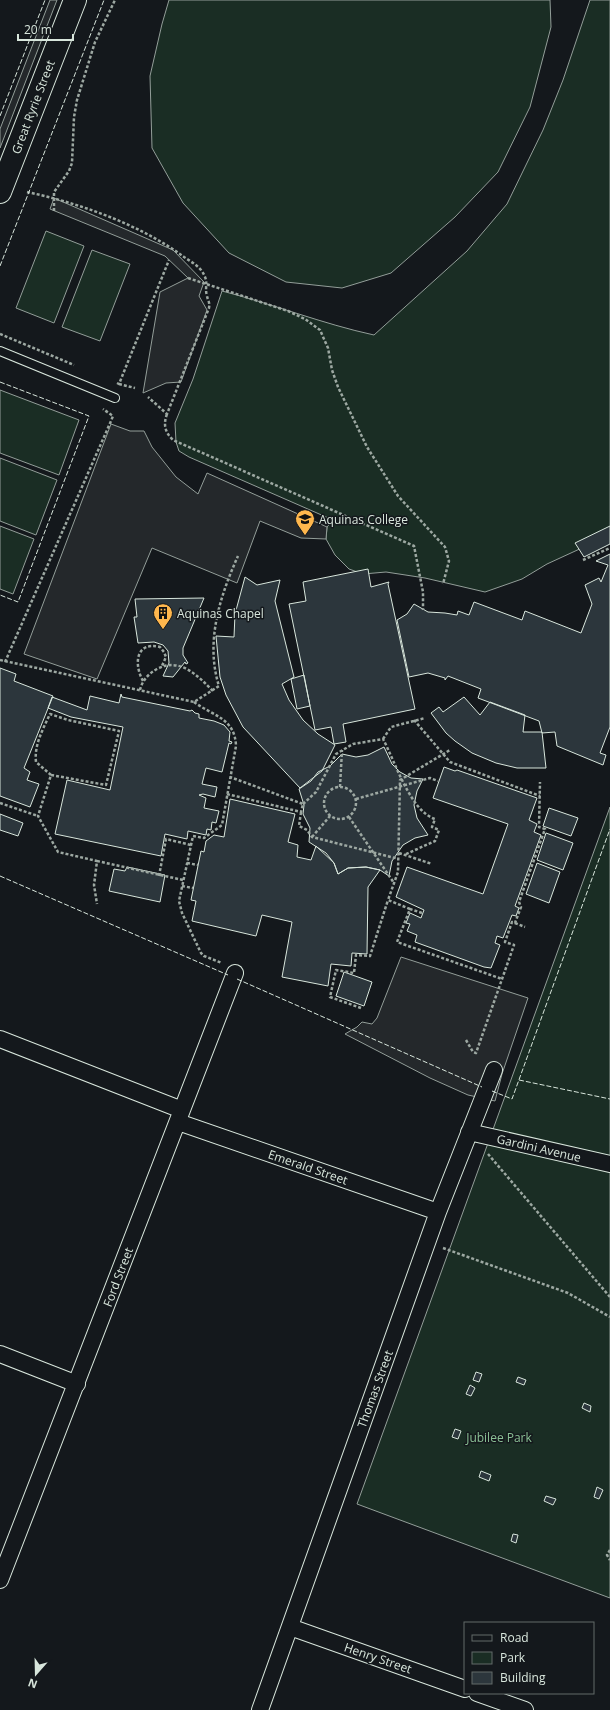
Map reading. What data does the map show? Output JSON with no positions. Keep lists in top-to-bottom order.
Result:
{
  "streets": {
    "main road": ["Great Ryrie Street"],
    "street": [
      "Gardini Avenue",
      "Emerald Street",
      "Ford Street",
      "Thomas Street",
      "Henry Street"
    ]
  },
  "crossings": [
    ["Gardini Avenue", "Thomas Street"],
    ["Emerald Street", "Ford Street"],
    ["Emerald Street", "Thomas Street"],
    ["Thomas Street", "Henry Street"]
  ],
  "parks": ["Jubilee Park"],
  "places": {
    "school or university": ["Aquinas College"],
    "building": ["Aquinas Chapel"]
  },
  "legend": ["Road", "Park", "Building"],
  "scale_bar": "20 m",
  "north": "bottom"
}
